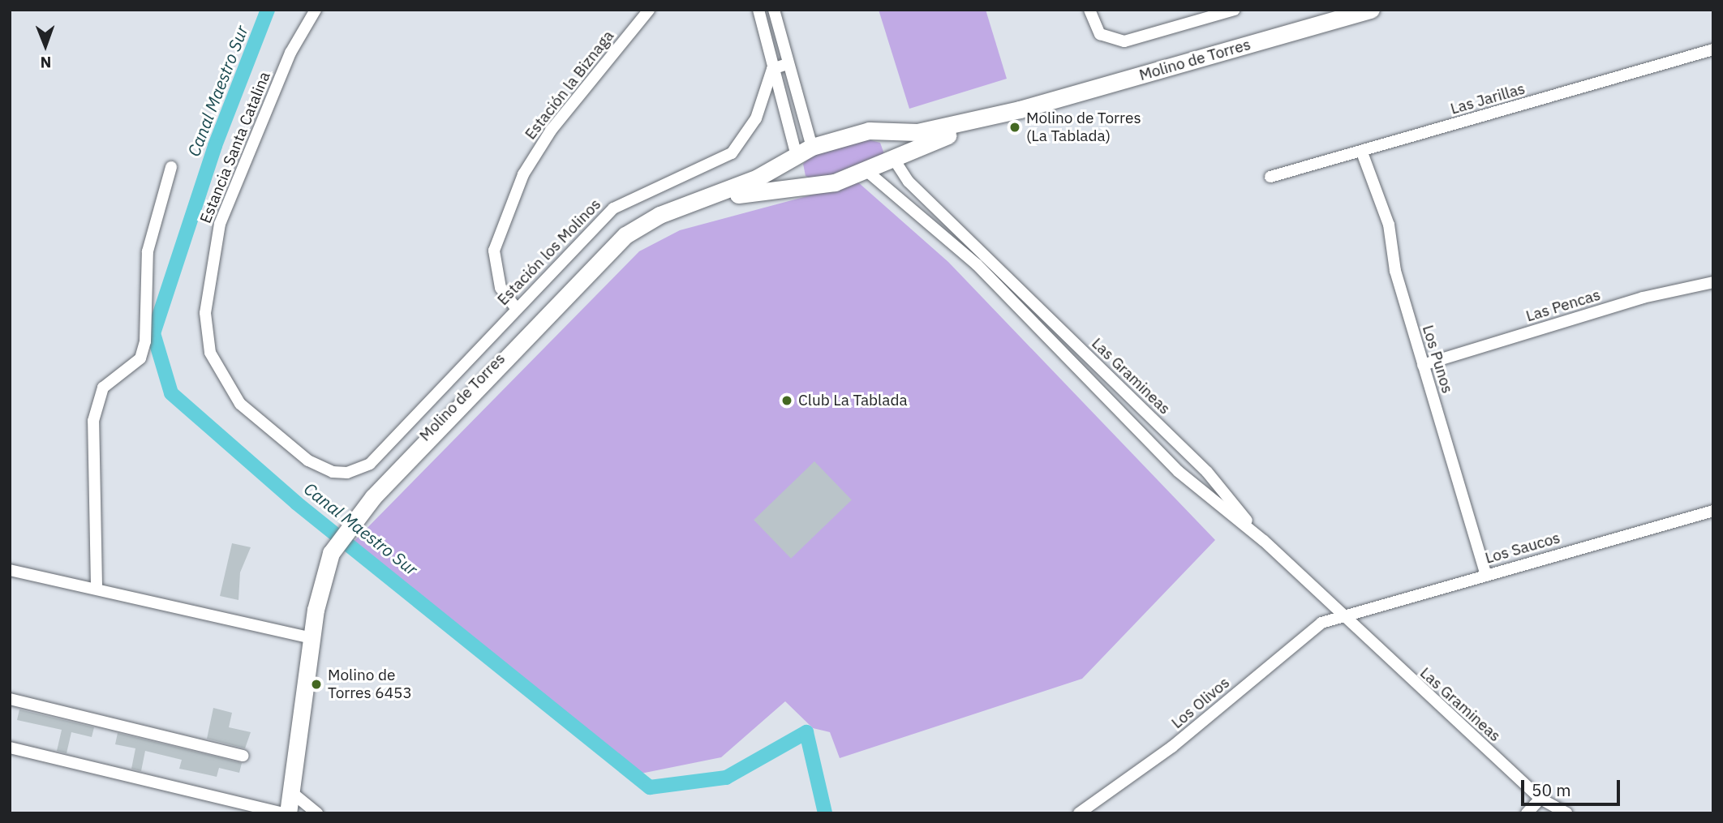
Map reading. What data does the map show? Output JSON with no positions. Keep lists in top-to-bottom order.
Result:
{
  "streets": {
    "main road": ["Molino de Torres"],
    "street": [
      "Estación la Biznaga",
      "Las Jarillas",
      "Estancia Santa Catalina",
      "Estación los Molinos",
      "Las Pencas",
      "Los Punos",
      "Las Gramineas",
      "Los Saucos",
      "Los Olivos"
    ]
  },
  "crossings": [
    ["Molino de Torres", "Las Gramineas"],
    ["Estación la Biznaga", "Estación los Molinos"],
    ["Las Jarillas", "Los Punos"],
    ["Estancia Santa Catalina", "Estación los Molinos"],
    ["Las Pencas", "Los Punos"],
    ["Los Punos", "Los Saucos"],
    ["Las Gramineas", "Los Saucos"],
    ["Las Gramineas", "Los Olivos"],
    ["Los Saucos", "Los Olivos"]
  ],
  "water": ["Canal Maestro Sur"],
  "places": ["Molino de Torres (La Tablada)", "Club La Tablada", "Molino de Torres 6453"],
  "scale_bar": "50 m",
  "north": "bottom"
}
